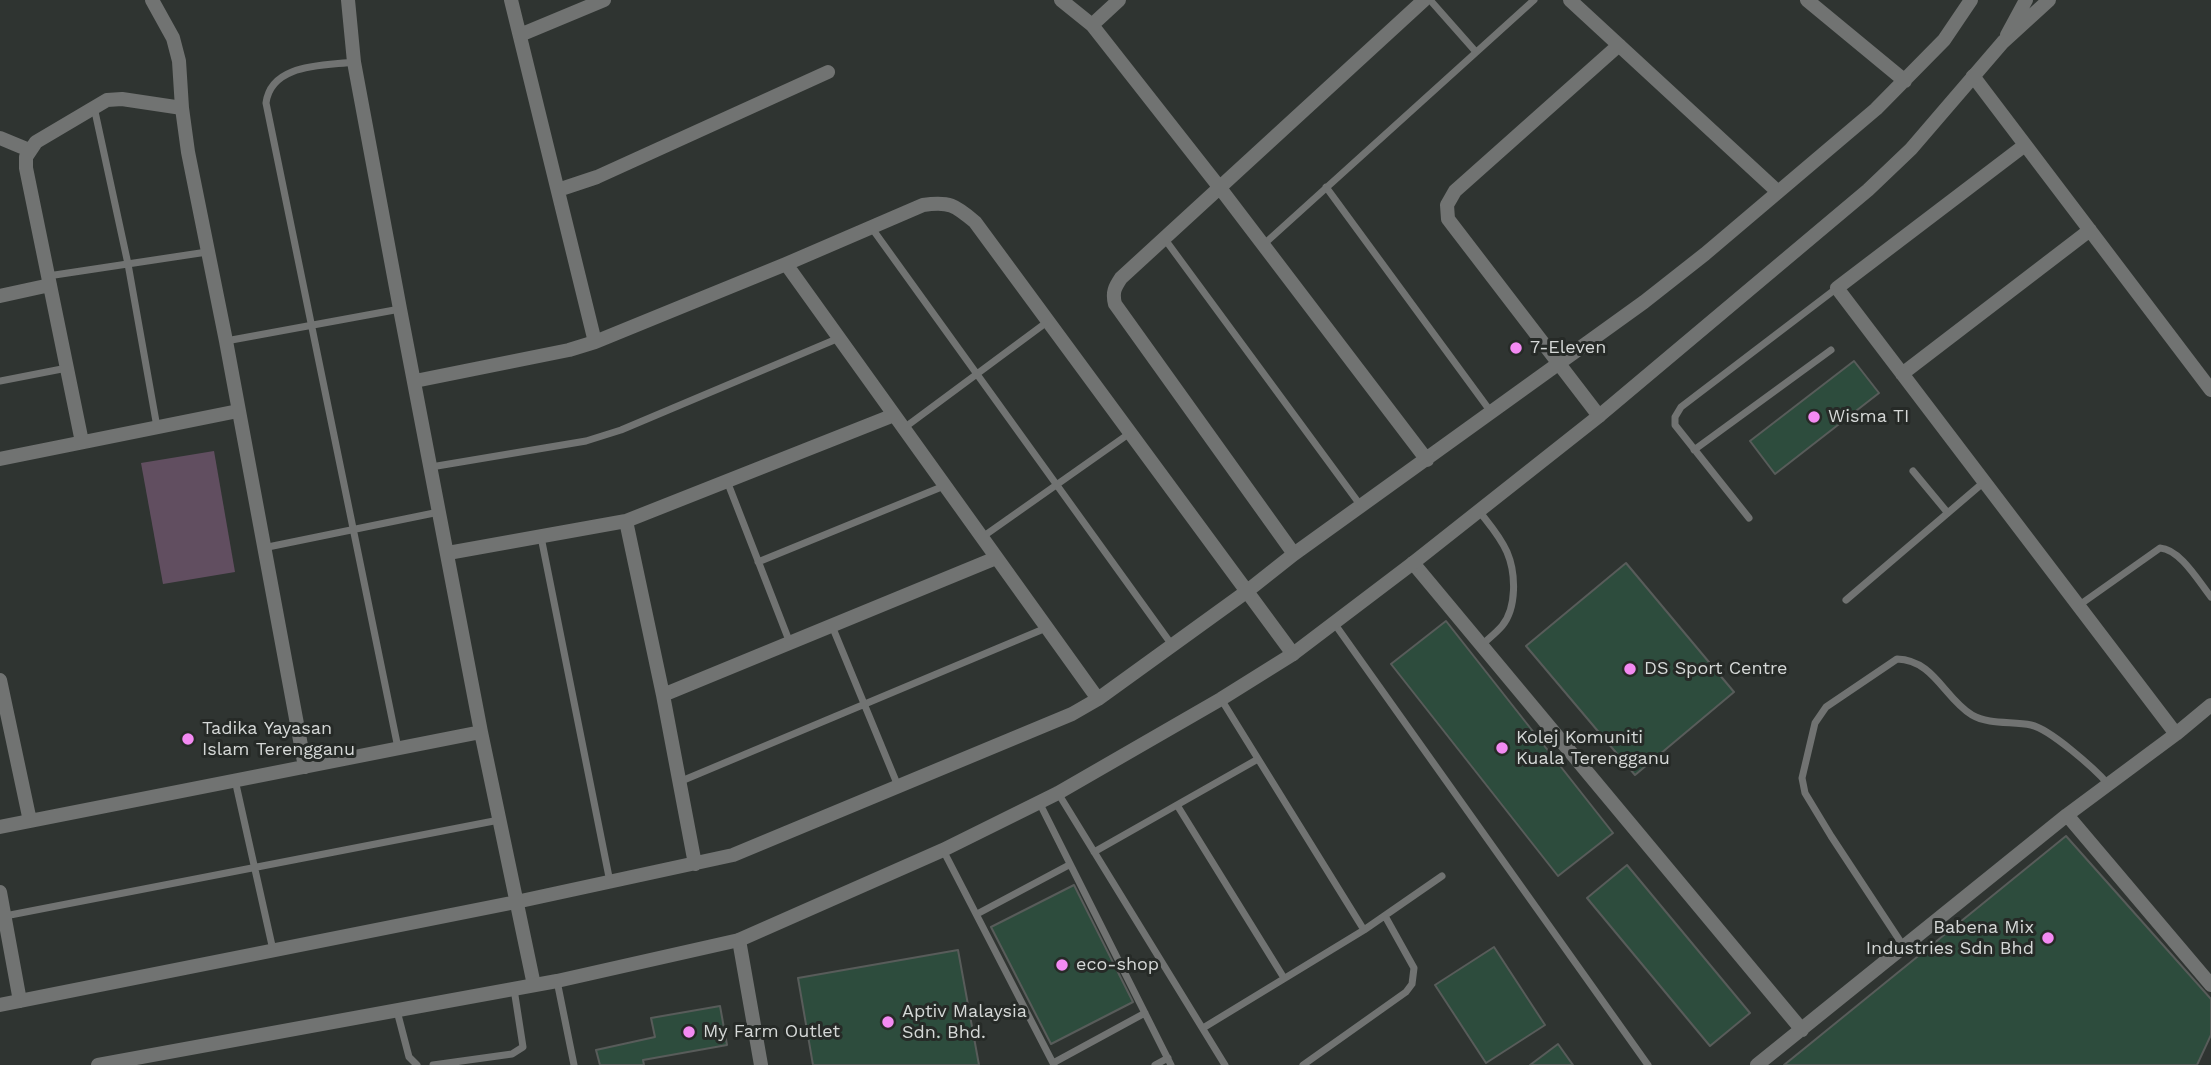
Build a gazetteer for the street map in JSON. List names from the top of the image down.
{
  "places": [
    "7-Eleven",
    "Wisma TI",
    "DS Sport Centre",
    "Tadika Yayasan Islam Terengganu",
    "Kolej Komuniti Kuala Terengganu",
    "Babena Mix Industries Sdn Bhd",
    "eco-shop",
    "Aptiv Malaysia Sdn. Bhd.",
    "My Farm Outlet"
  ]
}
